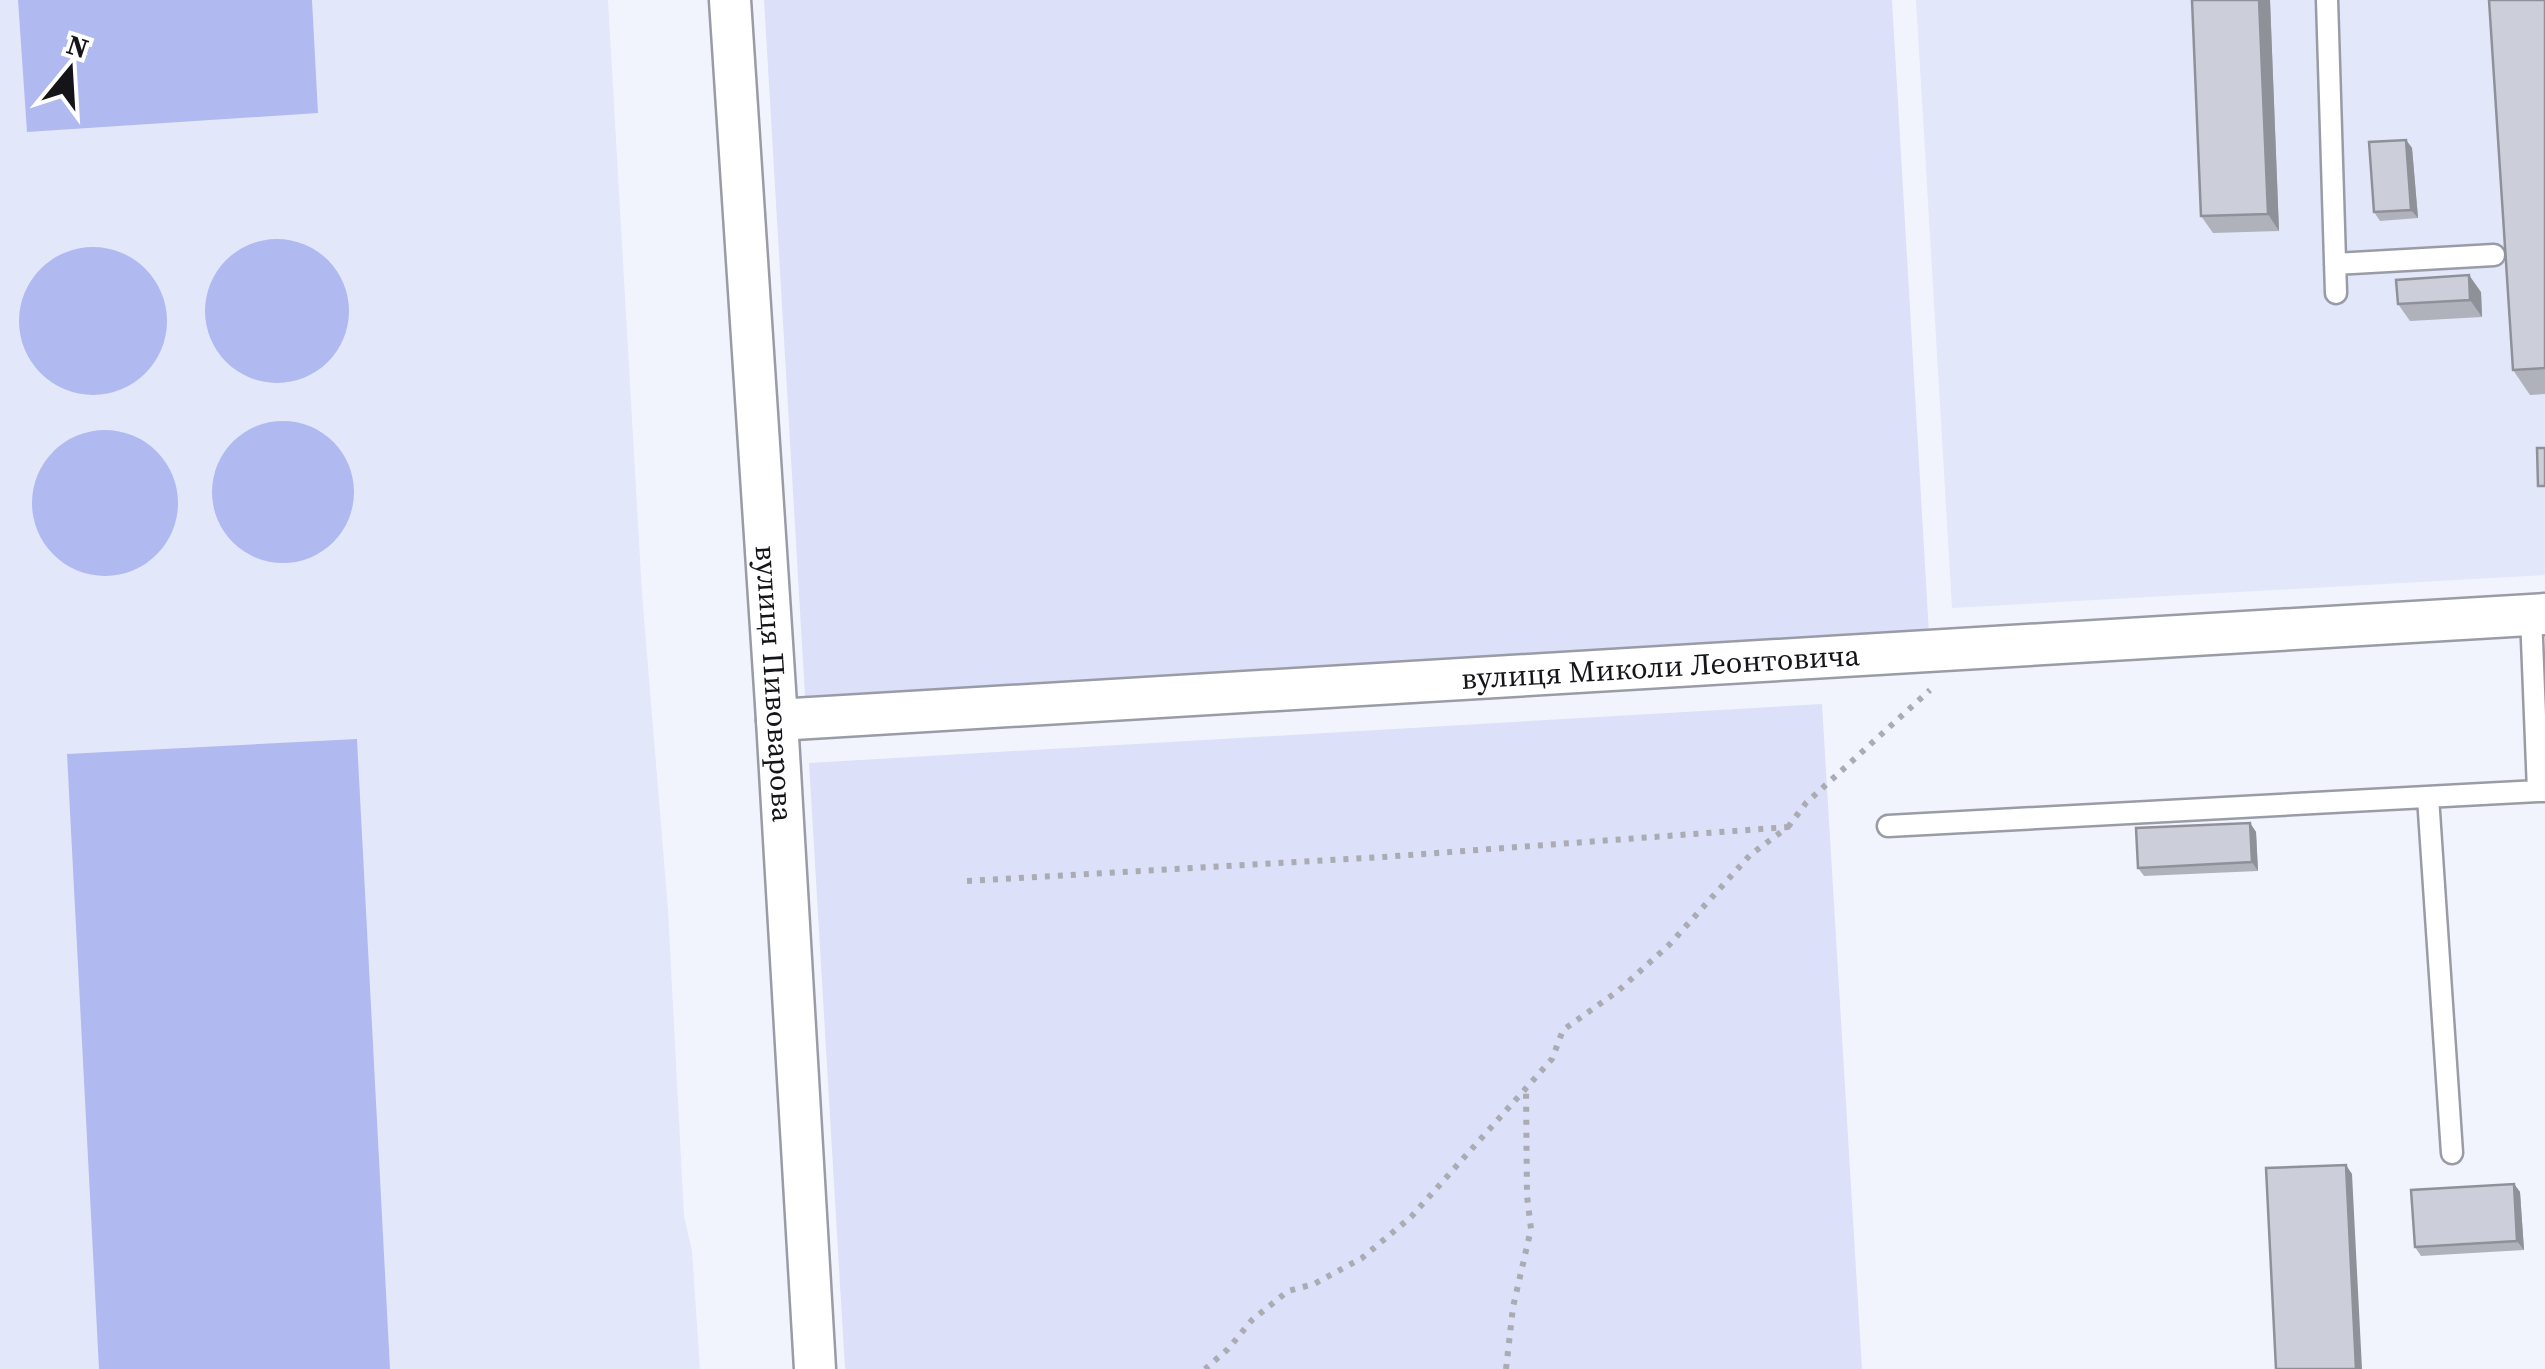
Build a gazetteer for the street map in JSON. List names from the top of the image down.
{
  "streets": {
    "street": ["вулиця Миколи Леонтовича", "вулиця Пивоварова"]
  },
  "crossings": [
    ["вулиця Миколи Леонтовича", "вулиця Пивоварова"]
  ],
  "north": "top"
}
